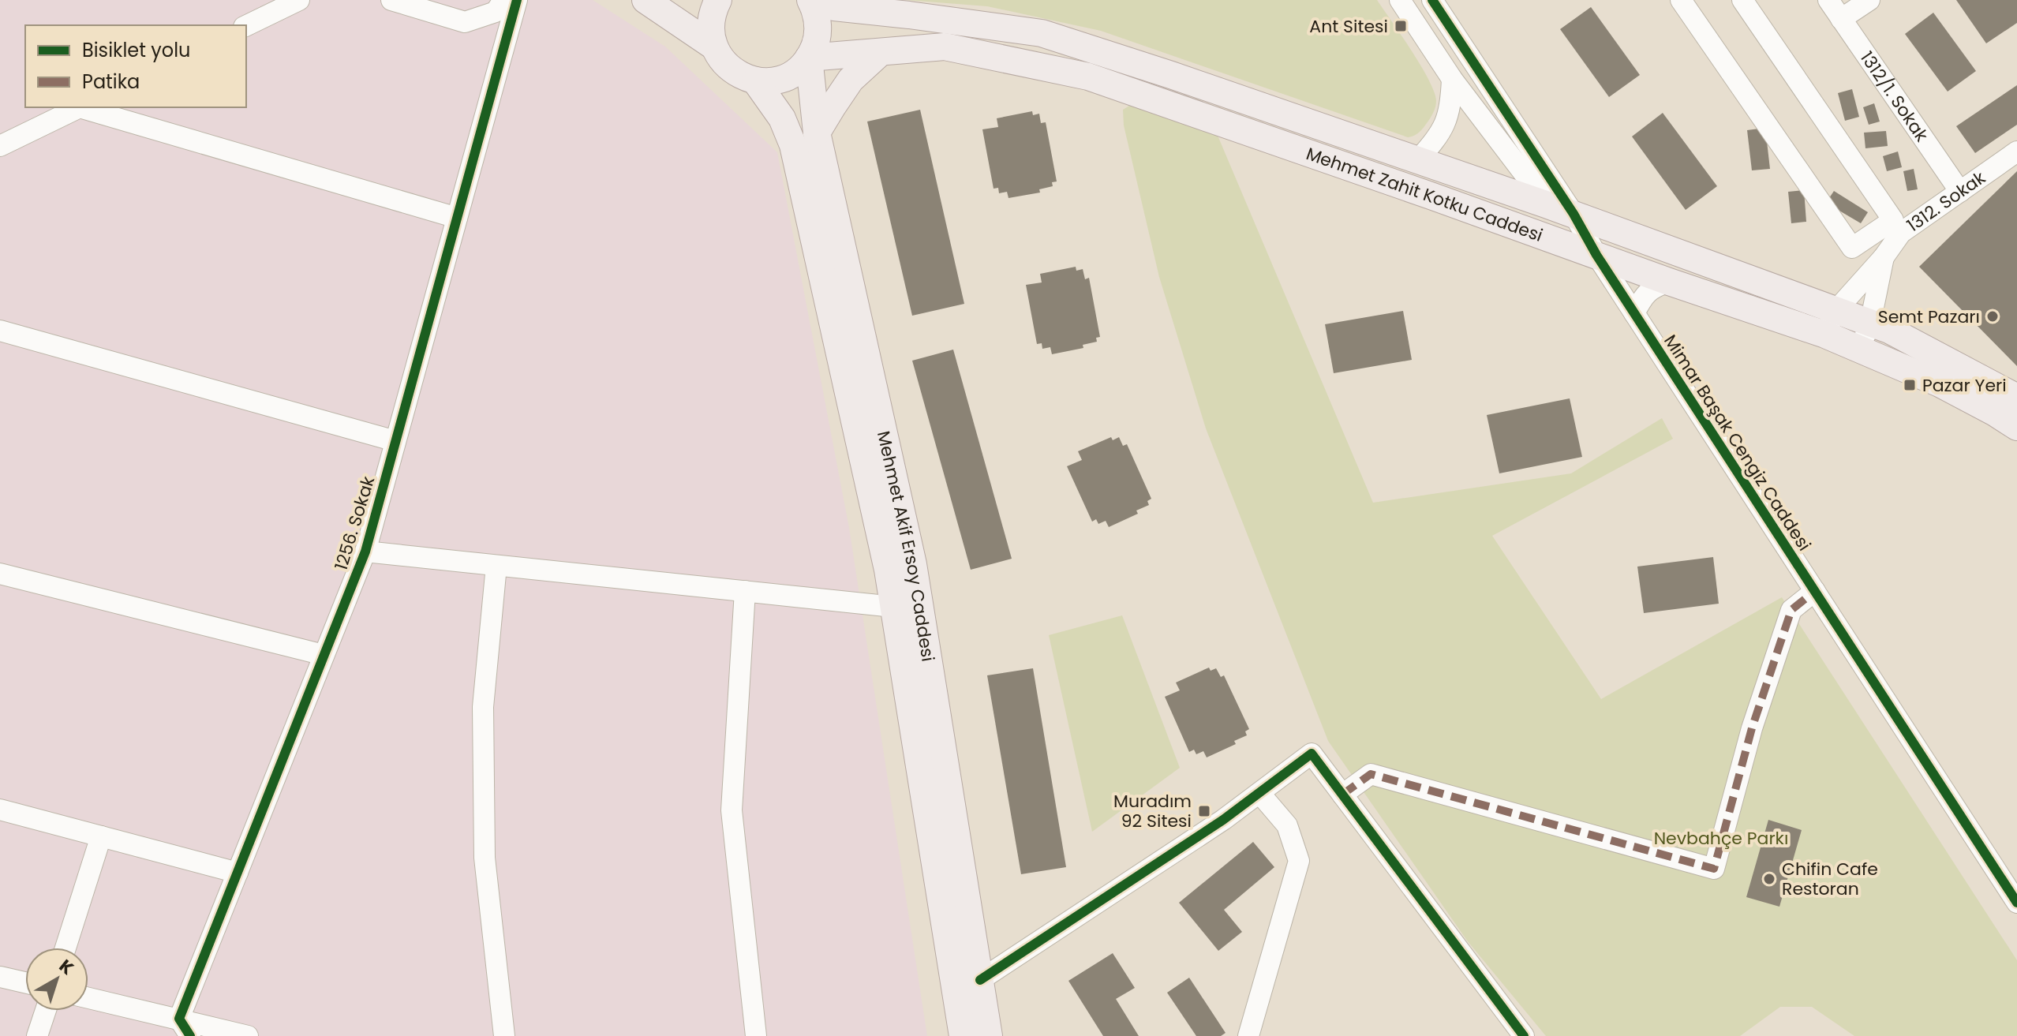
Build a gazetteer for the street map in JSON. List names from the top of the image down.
{
  "streets": {
    "main road": ["Mehmet Zahit Kotku Caddesi", "Mehmet Akif Ersoy Caddesi"],
    "street": [
      "1312/1. Sokak",
      "1312. Sokak",
      "Mimar Başak Cengiz Caddesi",
      "1256. Sokak"
    ]
  },
  "crossings": [
    ["1312/1. Sokak", "1312. Sokak"],
    ["Mehmet Zahit Kotku Caddesi", "1312. Sokak"],
    ["Mehmet Zahit Kotku Caddesi", "Mimar Başak Cengiz Caddesi"],
    ["Mehmet Zahit Kotku Caddesi", "Mehmet Akif Ersoy Caddesi"]
  ],
  "parks": ["Nevbahçe Parkı"],
  "places": {
    "transit": ["Ant Sitesi", "Pazar Yeri", "Muradım 92 Sitesi"],
    "other": ["Semt Pazarı", "Chifin Cafe Restoran"]
  },
  "legend": ["Bisiklet yolu", "Patika"],
  "north": "top right"
}
